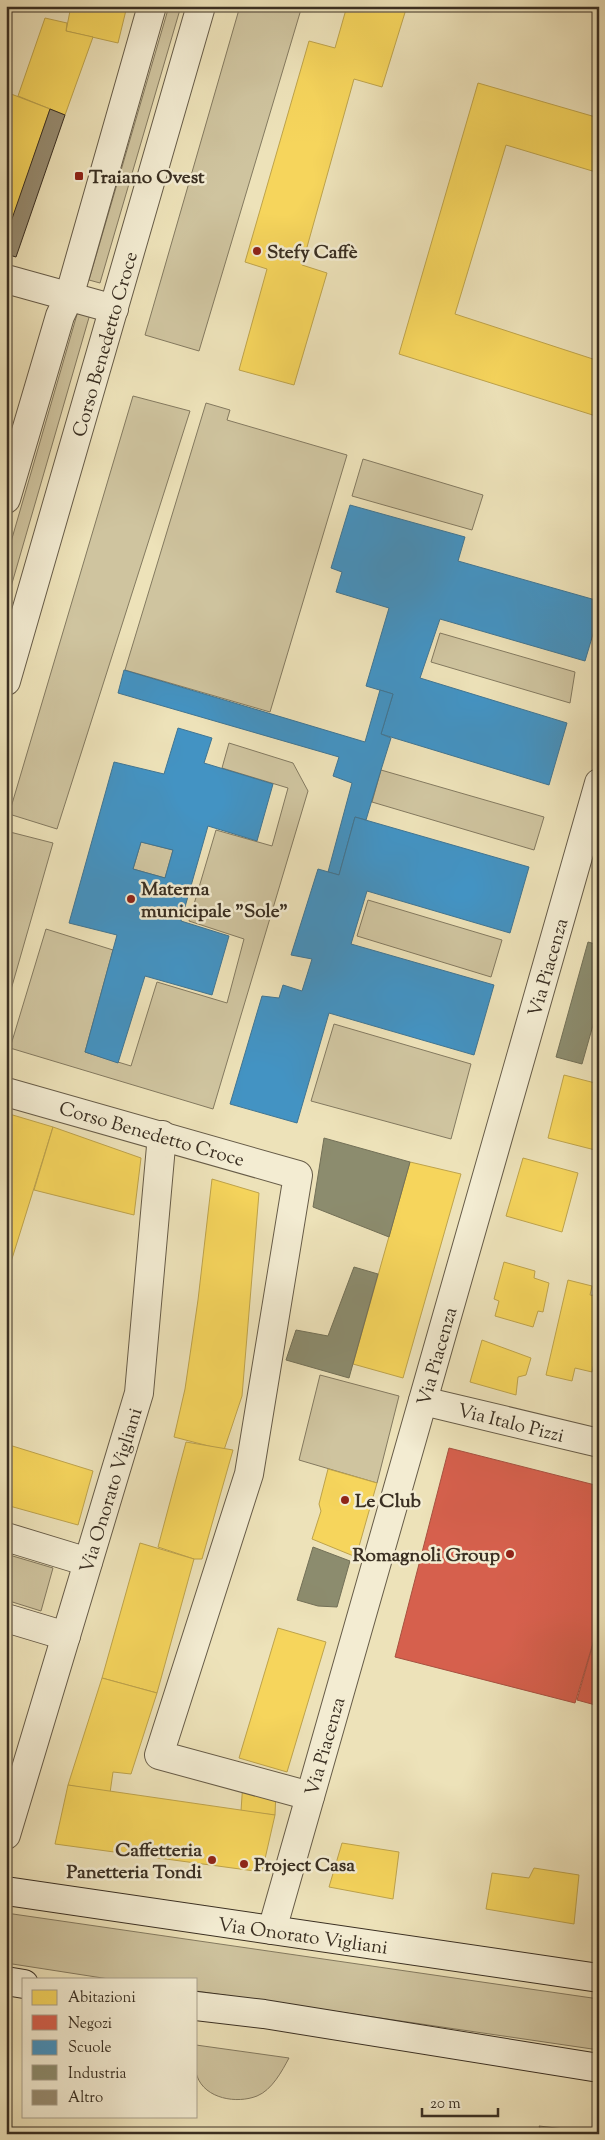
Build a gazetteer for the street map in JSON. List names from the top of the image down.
{
  "streets": {
    "street": [
      "Corso Benedetto Croce",
      "Via Piacenza",
      "Via Italo Pizzi",
      "Via Onorato Vigliani"
    ]
  },
  "crossings": [
    ["Corso Benedetto Croce", "Via Piacenza"],
    ["Corso Benedetto Croce", "Via Onorato Vigliani"],
    ["Via Piacenza", "Via Italo Pizzi"],
    ["Via Piacenza", "Via Onorato Vigliani"]
  ],
  "places": {
    "transit": ["Traiano Ovest"],
    "other": [
      "Stefy Caffè",
      "Materna municipale \"Sole\"",
      "Le Club",
      "Romagnoli Group",
      "Caffetteria Panetteria Tondi",
      "Project Casa"
    ]
  },
  "legend": [
    "Abitazioni",
    "Negozi",
    "Scuole",
    "Industria",
    "Altro"
  ],
  "scale_bar": "20 m"
}
